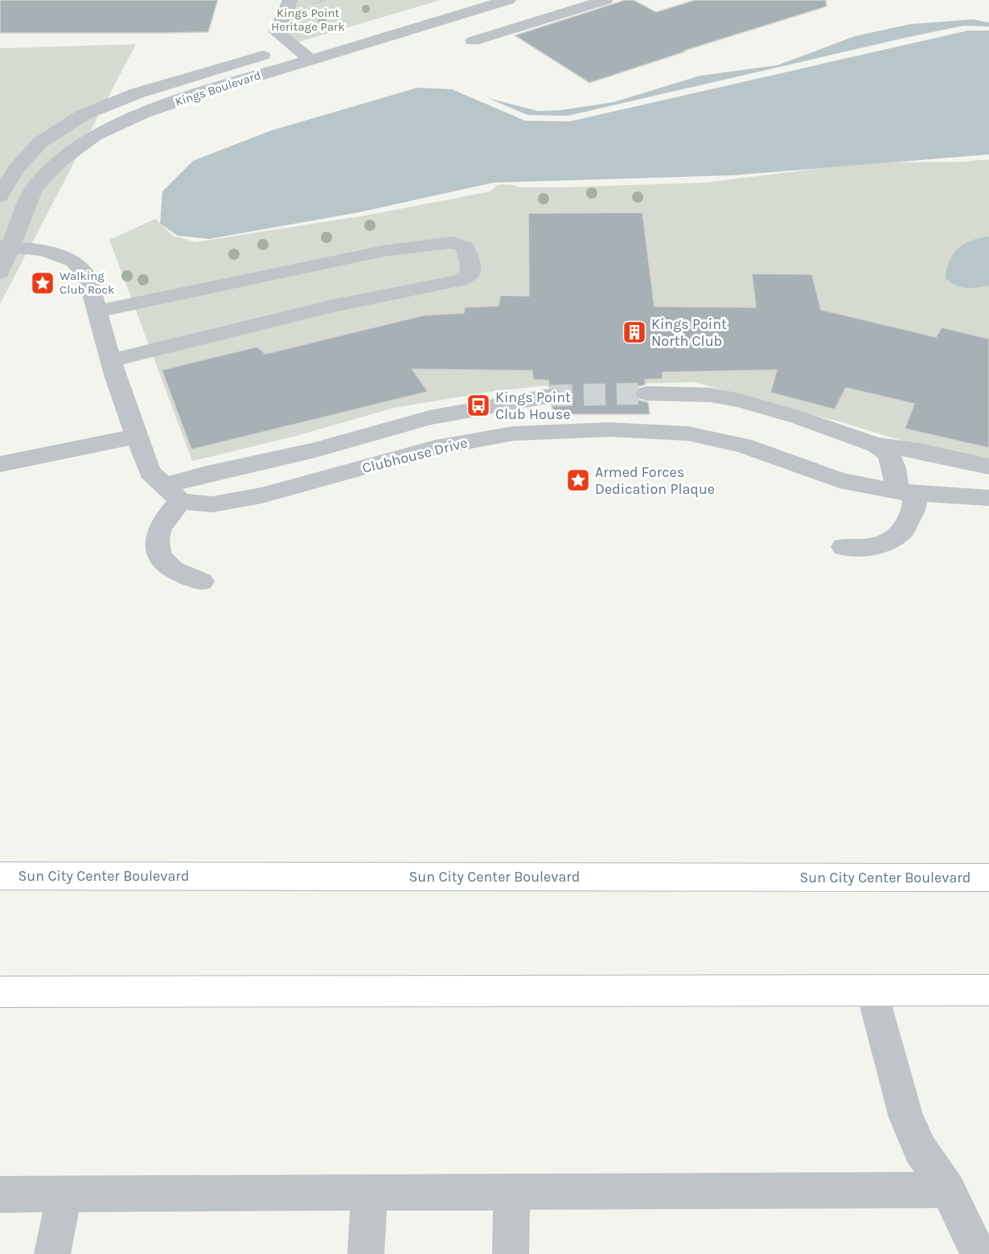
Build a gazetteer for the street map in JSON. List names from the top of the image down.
{
  "streets": {
    "main road": ["Sun City Center Boulevard"],
    "street": ["Kings Boulevard", "Clubhouse Drive"]
  },
  "parks": ["Kings Point Heritage Park"],
  "places": {
    "place": ["Walking Club Rock", "Armed Forces Dedication Plaque"],
    "building": ["Kings Point North Club"],
    "bus stop": ["Kings Point Club House"]
  }
}
